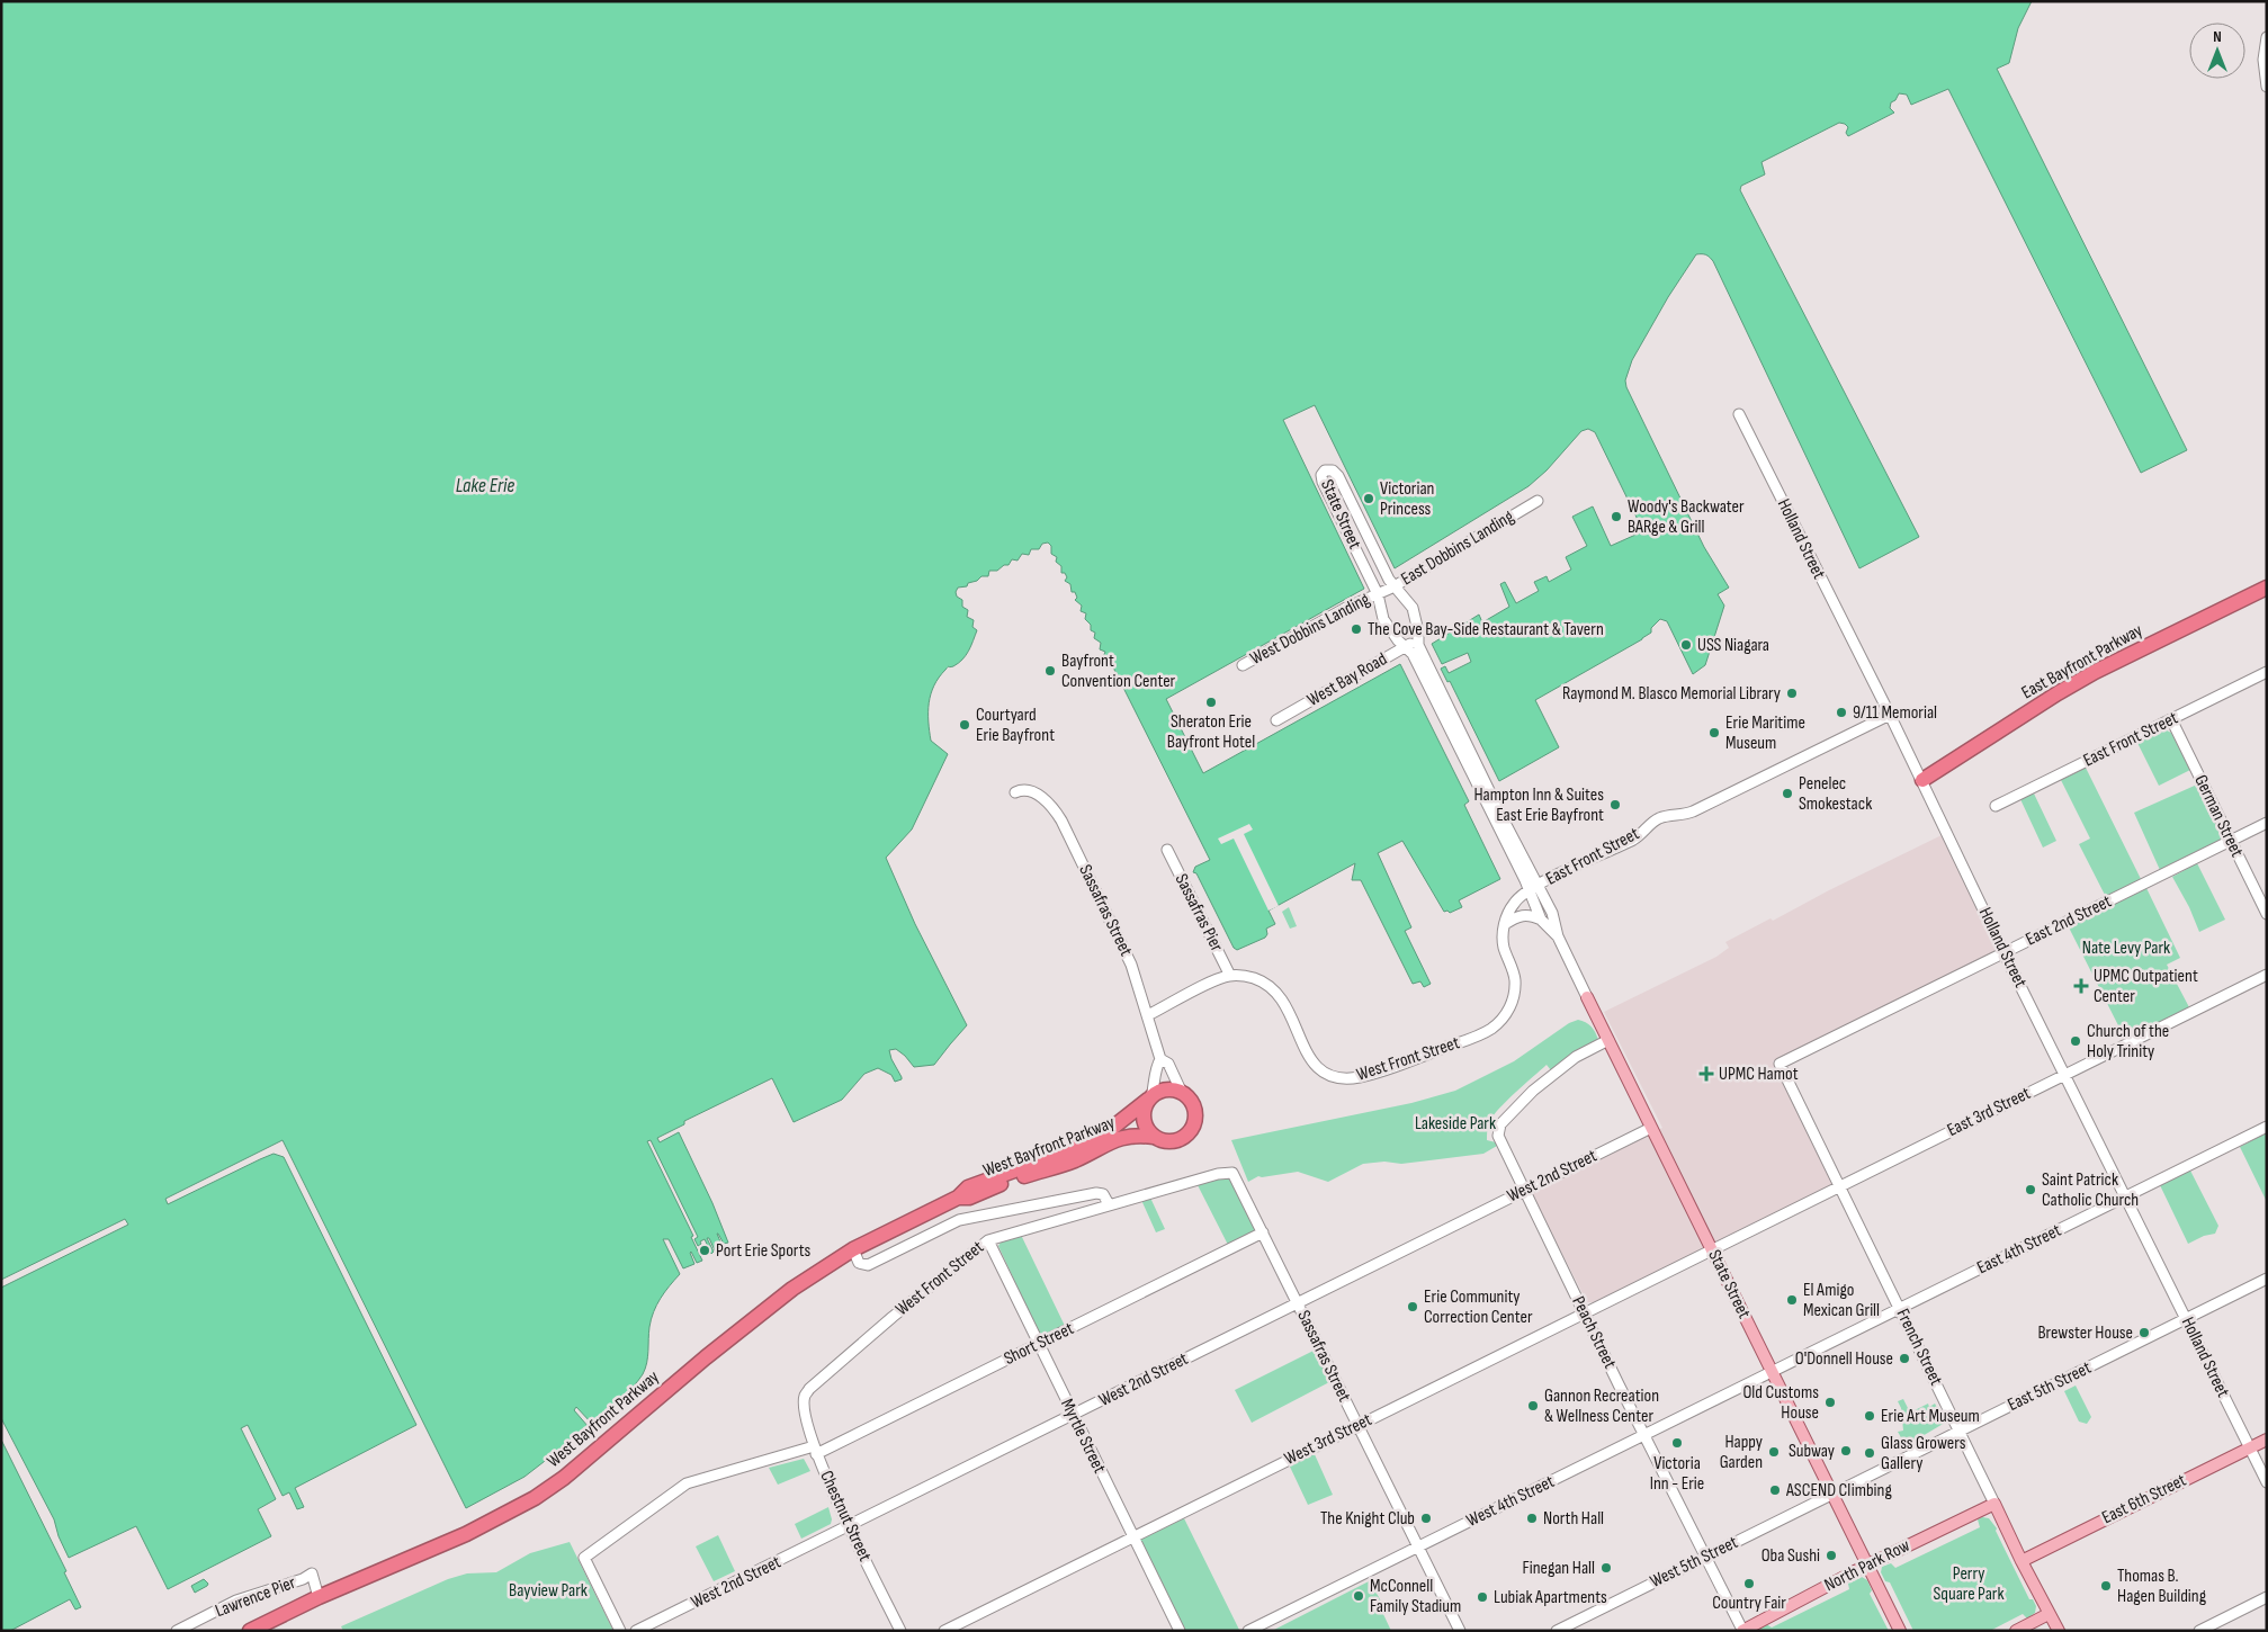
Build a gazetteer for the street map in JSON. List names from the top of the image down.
{
  "streets": {
    "highway": ["East Bayfront Parkway", "West Bayfront Parkway"],
    "main road": [
      "State Street",
      "French Street",
      "East 6th Street",
      "North Park Row"
    ],
    "street": [
      "Holland Street",
      "East Dobbins Landing",
      "West Dobbins Landing",
      "West Bay Road",
      "East Front Street",
      "German Street",
      "Sassafras Street",
      "Sassafras Pier",
      "East 2nd Street",
      "West Front Street",
      "East 3rd Street",
      "West 2nd Street",
      "East 4th Street",
      "Peach Street",
      "Short Street",
      "East 5th Street",
      "Myrtle Street",
      "West 3rd Street",
      "West 4th Street",
      "Chestnut Street",
      "West 5th Street",
      "Lawrence Pier"
    ]
  },
  "crossings": [
    ["State Street", "East Dobbins Landing"],
    ["State Street", "West Dobbins Landing"],
    ["State Street", "West Bay Road"],
    ["State Street", "East Front Street"],
    ["State Street", "West Front Street"],
    ["State Street", "East 3rd Street"],
    ["State Street", "West 2nd Street"],
    ["State Street", "East 4th Street"],
    ["State Street", "Peach Street"],
    ["State Street", "East 5th Street"],
    ["State Street", "West 3rd Street"],
    ["State Street", "West 4th Street"],
    ["State Street", "West 5th Street"],
    ["State Street", "North Park Row"],
    ["Holland Street", "East Bayfront Parkway"],
    ["Holland Street", "East Front Street"],
    ["Holland Street", "East 2nd Street"],
    ["Holland Street", "East 3rd Street"],
    ["Holland Street", "East 4th Street"],
    ["Holland Street", "East 5th Street"],
    ["Holland Street", "East 6th Street"],
    ["East Dobbins Landing", "West Dobbins Landing"],
    ["East Front Street", "German Street"],
    ["East Front Street", "West Front Street"],
    ["German Street", "East 2nd Street"],
    ["Sassafras Street", "West Front Street"],
    ["Sassafras Street", "West Bayfront Parkway"],
    ["Sassafras Street", "West 2nd Street"],
    ["Sassafras Street", "Short Street"],
    ["Sassafras Street", "West 3rd Street"],
    ["Sassafras Street", "West 4th Street"],
    ["Sassafras Pier", "West Front Street"],
    ["East 2nd Street", "French Street"],
    ["West Front Street", "Myrtle Street"],
    ["West Front Street", "Chestnut Street"],
    ["East 3rd Street", "French Street"],
    ["East 3rd Street", "West 3rd Street"],
    ["West Bayfront Parkway", "Lawrence Pier"],
    ["West 2nd Street", "Peach Street"],
    ["West 2nd Street", "Myrtle Street"],
    ["West 2nd Street", "Chestnut Street"],
    ["East 4th Street", "French Street"],
    ["East 4th Street", "West 4th Street"],
    ["Peach Street", "West 3rd Street"],
    ["Peach Street", "West 4th Street"],
    ["Peach Street", "West 5th Street"],
    ["Peach Street", "North Park Row"],
    ["Short Street", "Myrtle Street"],
    ["Short Street", "Chestnut Street"],
    ["French Street", "East 5th Street"],
    ["French Street", "East 6th Street"],
    ["French Street", "North Park Row"],
    ["East 5th Street", "West 5th Street"],
    ["Myrtle Street", "West 3rd Street"]
  ],
  "water": ["Lake Erie"],
  "parks": [
    "Nate Levy Park",
    "Lakeside Park",
    "Perry Square Park",
    "Bayview Park"
  ],
  "places": {
    "other": [
      "Victorian Princess",
      "Woody's Backwater BARge & Grill",
      "The Cove Bay-Side Restaurant & Tavern",
      "USS Niagara",
      "Bayfront Convention Center",
      "Raymond M. Blasco Memorial Library",
      "Sheraton Erie Bayfront Hotel",
      "9/11 Memorial",
      "Courtyard Erie Bayfront",
      "Erie Maritime Museum",
      "Penelec Smokestack",
      "Hampton Inn & Suites East Erie Bayfront",
      "Church of the Holy Trinity",
      "Saint Patrick Catholic Church",
      "Port Erie Sports",
      "El Amigo Mexican Grill",
      "Erie Community Correction Center",
      "Brewster House",
      "O'Donnell House",
      "Old Customs House",
      "Gannon Recreation & Wellness Center",
      "Erie Art Museum",
      "Victoria Inn - Erie",
      "Subway",
      "Happy Garden",
      "Glass Growers Gallery",
      "ASCEND Climbing",
      "The Knight Club",
      "North Hall",
      "Oba Sushi",
      "Finegan Hall",
      "Country Fair",
      "Thomas B. Hagen Building",
      "McConnell Family Stadium",
      "Lubiak Apartments"
    ],
    "health": ["UPMC Outpatient Center", "UPMC Hamot"]
  },
  "north": "top"
}
